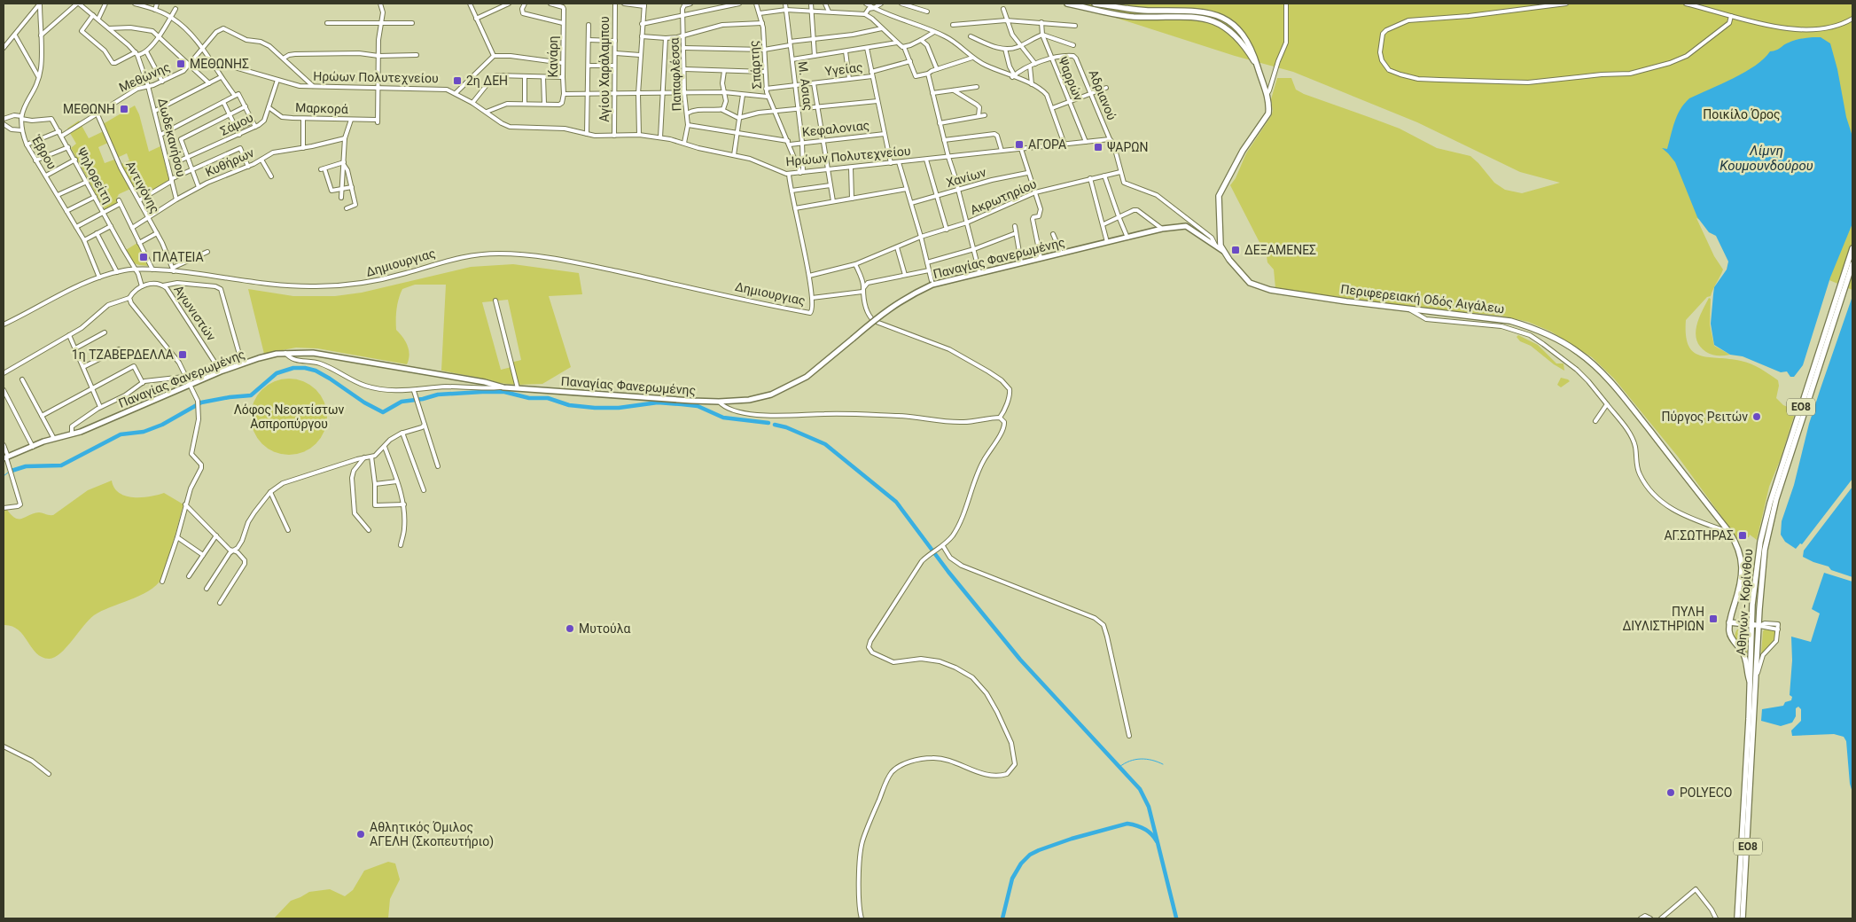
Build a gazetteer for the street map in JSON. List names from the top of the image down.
{
  "streets": {
    "highway": ["Περιφερειακή Οδός Αιγάλεω", "ΕΟ8", "Αθηνών - Κορίνθου"],
    "main road": ["Παναγίας Φανερωμένης"],
    "street": [
      "Κανάρη",
      "Σπάρτης",
      "Αγίου Χαράλαμπου",
      "Υγείας",
      "Παπαφλέσσα",
      "Μεθώνης",
      "Ηρώων Πολυτεχνείου",
      "Ψαρρών",
      "Μ. Ασιας",
      "Αδριανού",
      "Μαρκορά",
      "Σάμου",
      "Κεφαλονιας",
      "Δωδεκανήσου",
      "Έβρου",
      "Κυθήρων",
      "Ψηλορείτη",
      "Χανίων",
      "Αντιγόνης",
      "Ακρωτηρίου",
      "Δημιουργιας",
      "Αγωνιστών"
    ]
  },
  "crossings": [
    ["Σπάρτης", "Υγείας"],
    ["Σπάρτης", "Ηρώων Πολυτεχνείου"],
    ["Σπάρτης", "Μ. Ασιας"],
    ["Σπάρτης", "Κεφαλονιας"],
    ["Αγίου Χαράλαμπου", "Ηρώων Πολυτεχνείου"],
    ["Υγείας", "Μ. Ασιας"],
    ["Παπαφλέσσα", "Ηρώων Πολυτεχνείου"],
    ["Μεθώνης", "Ηρώων Πολυτεχνείου"],
    ["Μεθώνης", "Δωδεκανήσου"],
    ["Μεθώνης", "Ψηλορείτη"],
    ["Μεθώνης", "Αντιγόνης"],
    ["Ηρώων Πολυτεχνείου", "Ψαρρών"],
    ["Ηρώων Πολυτεχνείου", "Μ. Ασιας"],
    ["Ηρώων Πολυτεχνείου", "Αδριανού"],
    ["Ηρώων Πολυτεχνείου", "Μαρκορά"],
    ["Ηρώων Πολυτεχνείου", "Σάμου"],
    ["Ψαρρών", "Αδριανού"],
    ["Μ. Ασιας", "Κεφαλονιας"],
    ["Μαρκορά", "Σάμου"],
    ["Δωδεκανήσου", "Κυθήρων"],
    ["Έβρου", "Ψηλορείτη"],
    ["Έβρου", "Δημιουργιας"],
    ["Κυθήρων", "Αντιγόνης"],
    ["Ψηλορείτη", "Δημιουργιας"],
    ["Ψηλορείτη", "Αγωνιστών"],
    ["Αντιγόνης", "Δημιουργιας"],
    ["Παναγίας Φανερωμένης", "Περιφερειακή Οδός Αιγάλεω"],
    ["Παναγίας Φανερωμένης", "Αγωνιστών"]
  ],
  "water": ["Λίμνη Κουμουνδούρου"],
  "parks": ["Ποικίλο Όρος", "Λόφος Νεοκτίστων Ασπροπύργου"],
  "places": {
    "transit": [
      "ΜΕΘΩΝΗΣ",
      "2η ΔΕΗ",
      "ΜΕΘΩΝΗ",
      "ΑΓΟΡΑ",
      "ΨΑΡΩΝ",
      "ΔΕΞΑΜΕΝΕΣ",
      "ΠΛΑΤΕΙΑ",
      "1η ΤΖΑΒΕΡΔΕΛΛΑ",
      "ΑΓ.ΣΩΤΗΡΑΣ",
      "ΠΥΛΗ ΔΙΥΛΙΣΤΗΡΙΩΝ"
    ],
    "other": [
      "Πύργος Ρειτών",
      "Μυτούλα",
      "POLYECO",
      "Αθλητικός Όμιλος ΑΓΕΛΗ (Σκοπευτήριο)"
    ]
  }
}
